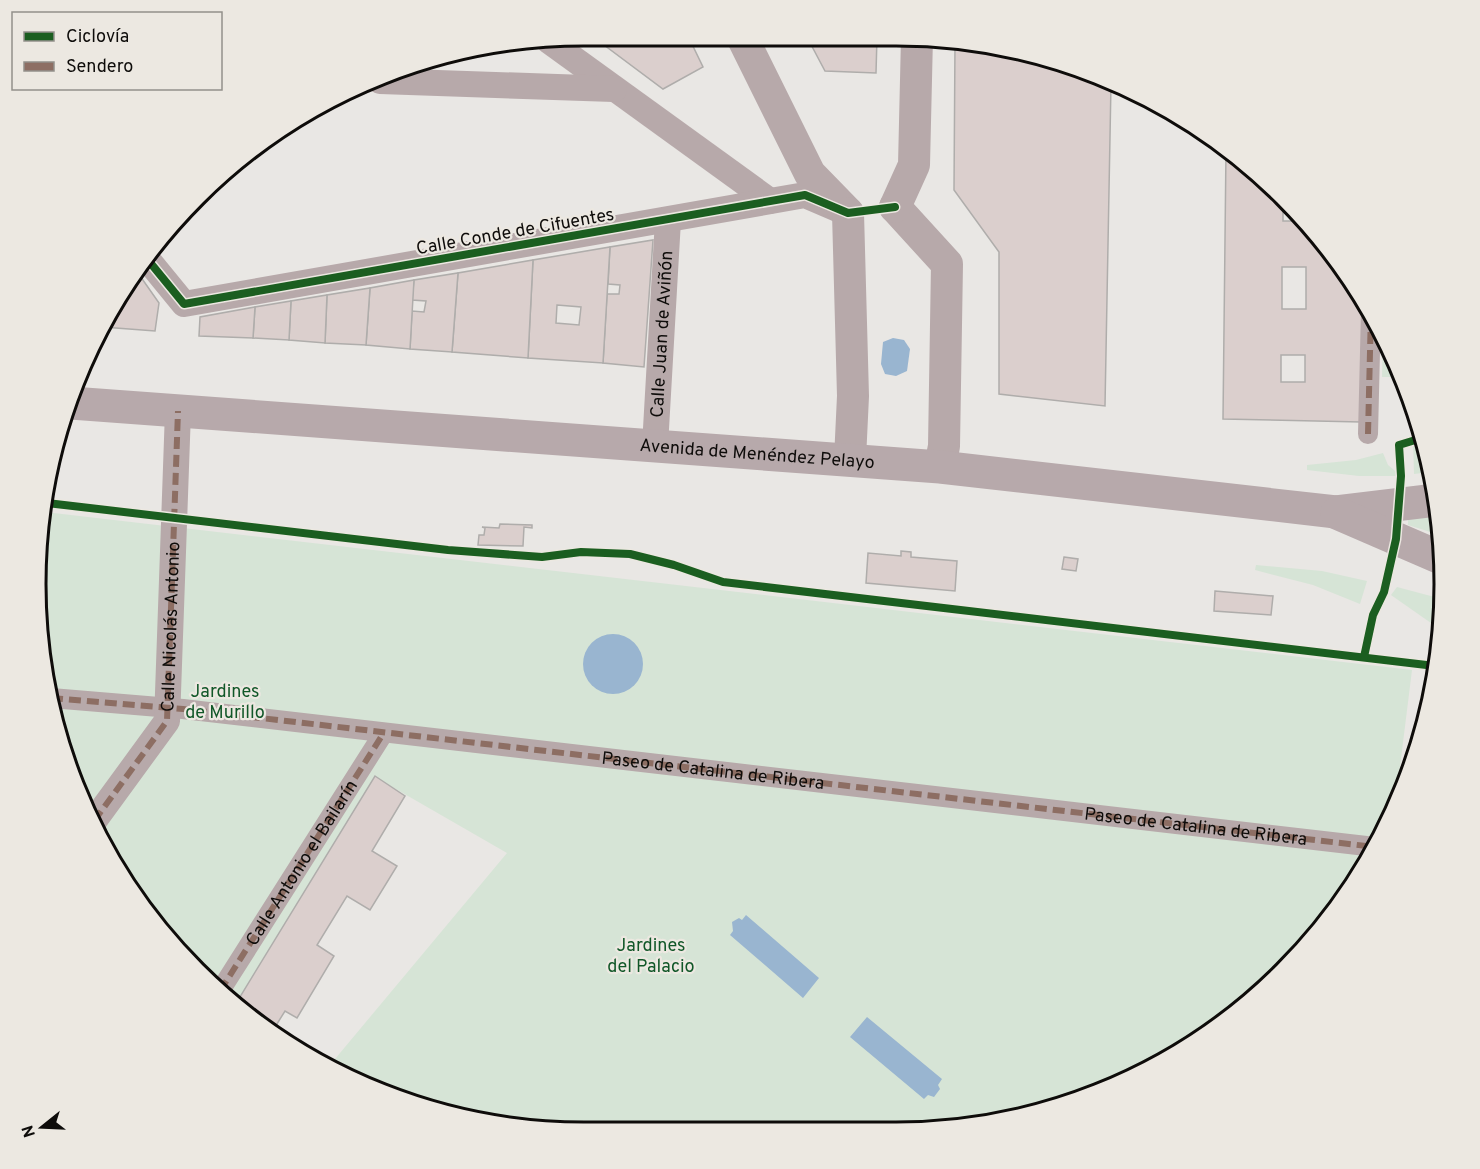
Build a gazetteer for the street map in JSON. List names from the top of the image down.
{
  "streets": {
    "main road": ["Avenida de Menéndez Pelayo"],
    "street": [
      "Calle Conde de Cifuentes",
      "Calle Juan de Aviñón",
      "Calle Nicolás Antonio",
      "Paseo de Catalina de Ribera",
      "Calle Antonio el Bailarín"
    ]
  },
  "crossings": [
    ["Calle Conde de Cifuentes", "Calle Juan de Aviñón"],
    ["Calle Juan de Aviñón", "Avenida de Menéndez Pelayo"],
    ["Avenida de Menéndez Pelayo", "Calle Nicolás Antonio"],
    ["Calle Nicolás Antonio", "Paseo de Catalina de Ribera"],
    ["Paseo de Catalina de Ribera", "Calle Antonio el Bailarín"]
  ],
  "parks": ["Jardines de Murillo", "Jardines del Palacio"],
  "legend": ["Ciclovía", "Sendero"],
  "north": "left"
}
